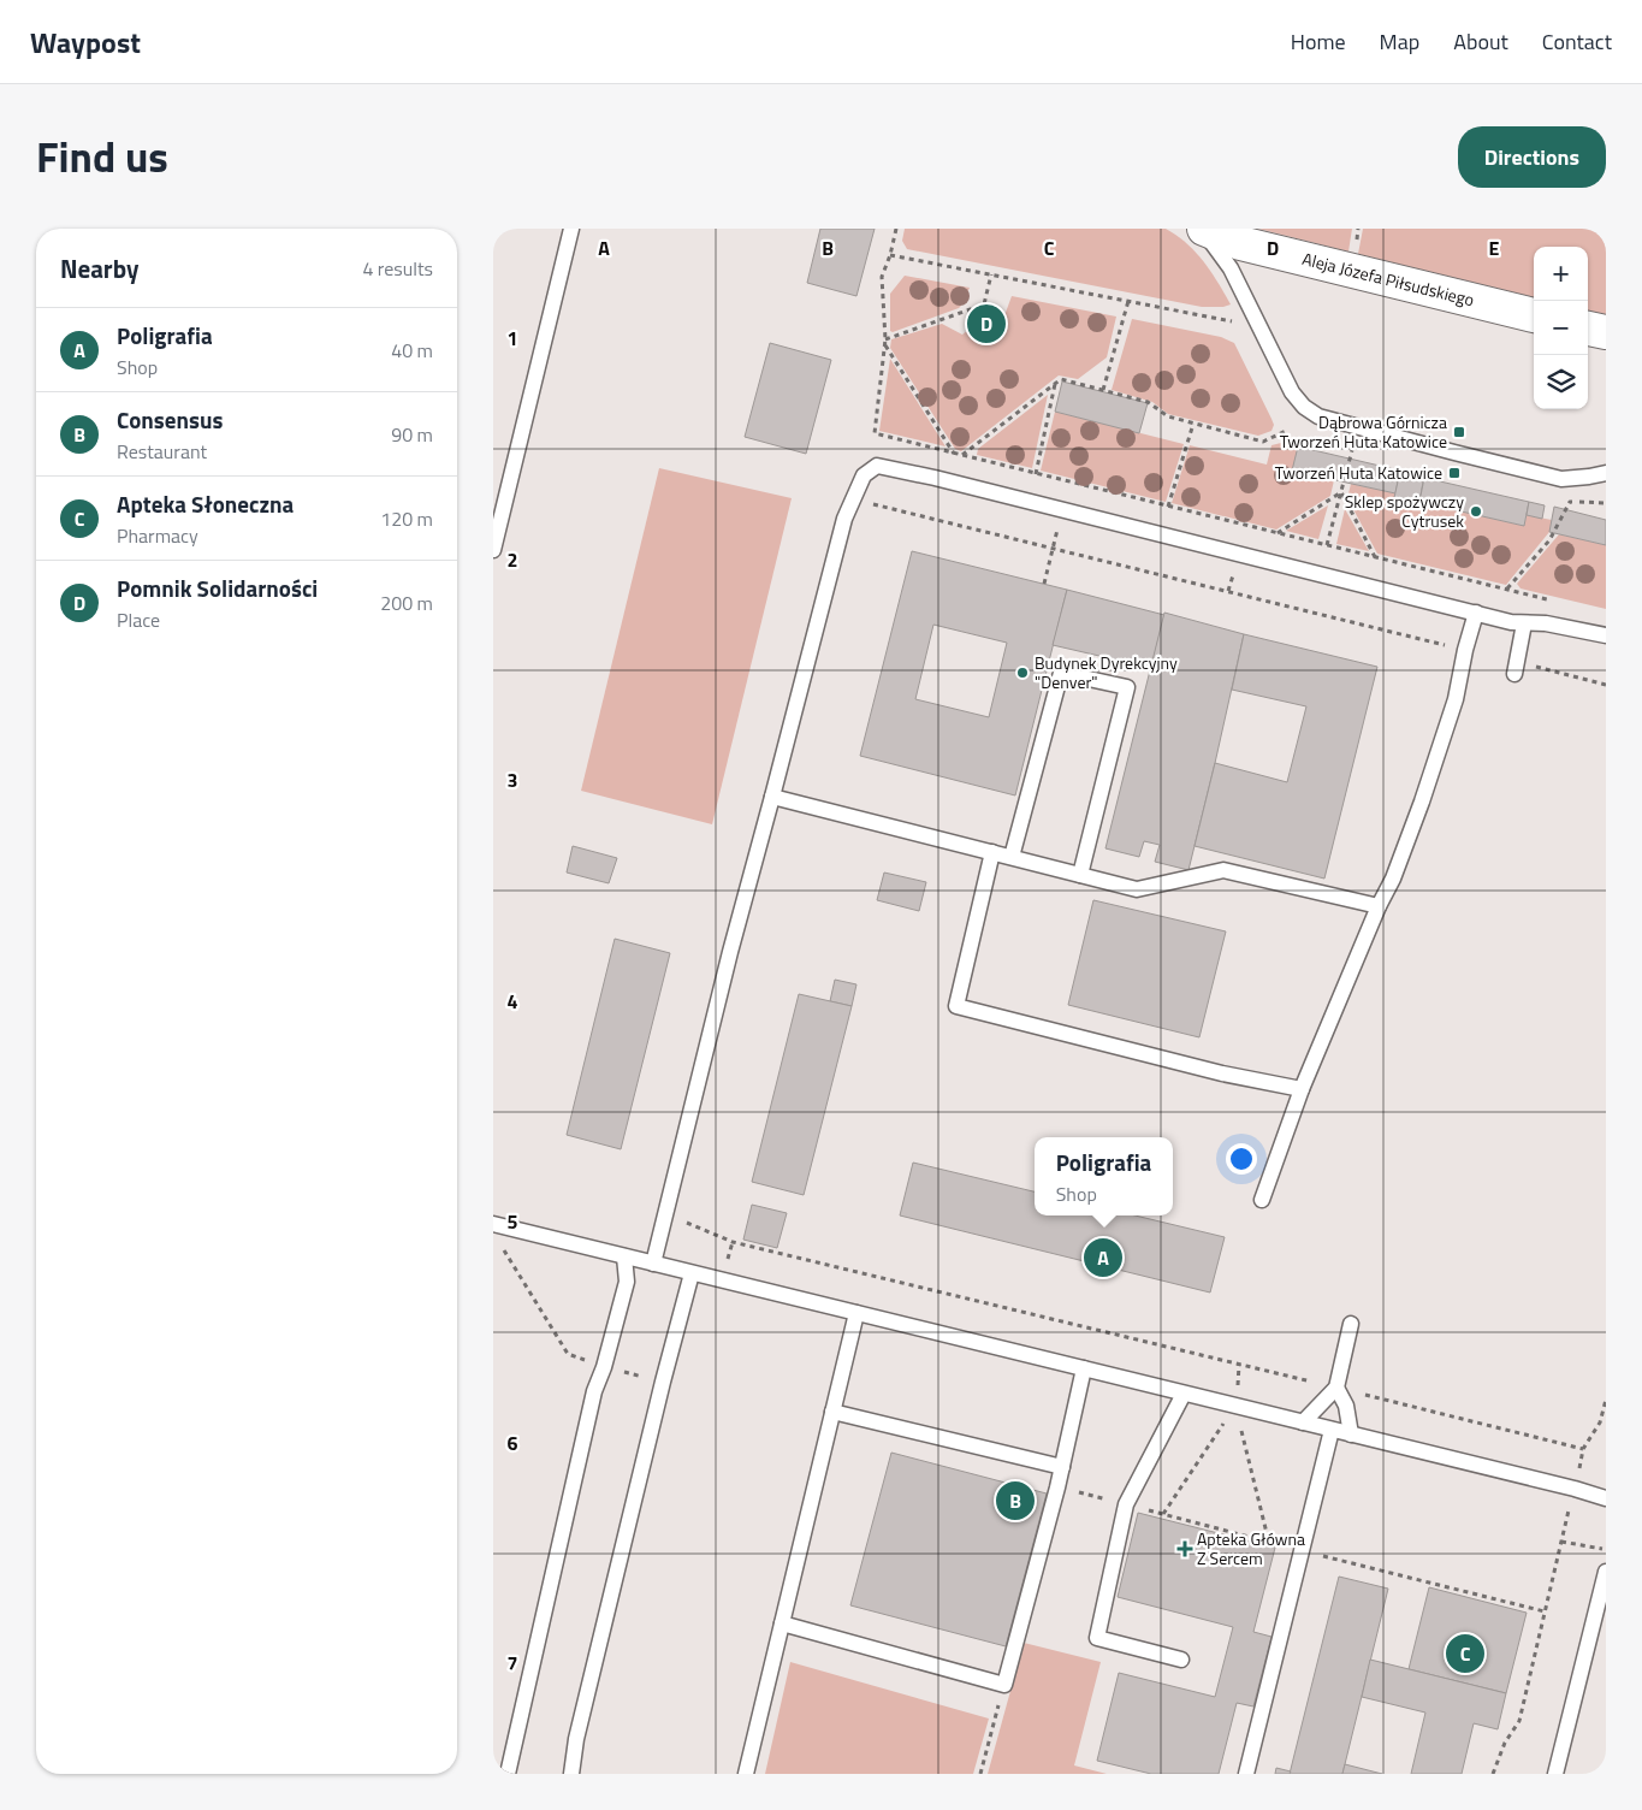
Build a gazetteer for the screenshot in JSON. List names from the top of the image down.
{
  "streets": {
    "street": ["Aleja Józefa Piłsudskiego"]
  },
  "places": {
    "transit": ["Dąbrowa Górnicza Tworzeń Huta Katowice", "Tworzeń Huta Katowice"],
    "other": ["Sklep spożywczy Cytrusek", "Budynek Dyrekcyjny \"Denver\""],
    "health": ["Apteka Główna Z Sercem"]
  },
  "page": {
    "header": "Waypost",
    "nav": [
      "Home",
      "Map",
      "About",
      "Contact"
    ],
    "title": "Find us",
    "buttons": "Directions",
    "heading": ["Nearby", "4 results"],
    "map_buttons": ["+", "−"],
    "pins": [
      "D",
      "A",
      "B",
      "C"
    ],
    "list": [
      {
        "mark": "A",
        "name": "Poligrafia",
        "note": "Shop",
        "value": "40 m"
      },
      {
        "mark": "B",
        "name": "Consensus",
        "note": "Restaurant",
        "value": "90 m"
      },
      {
        "mark": "C",
        "name": "Apteka Słoneczna",
        "note": "Pharmacy",
        "value": "120 m"
      },
      {
        "mark": "D",
        "name": "Pomnik Solidarności",
        "note": "Place",
        "value": "200 m"
      }
    ],
    "popup": ["Poligrafia", "Shop"]
  },
  "grid": {
    "columns": [
      "A",
      "B",
      "C",
      "D",
      "E"
    ],
    "rows": [
      "1",
      "2",
      "3",
      "4",
      "5",
      "6",
      "7"
    ]
  }
}
